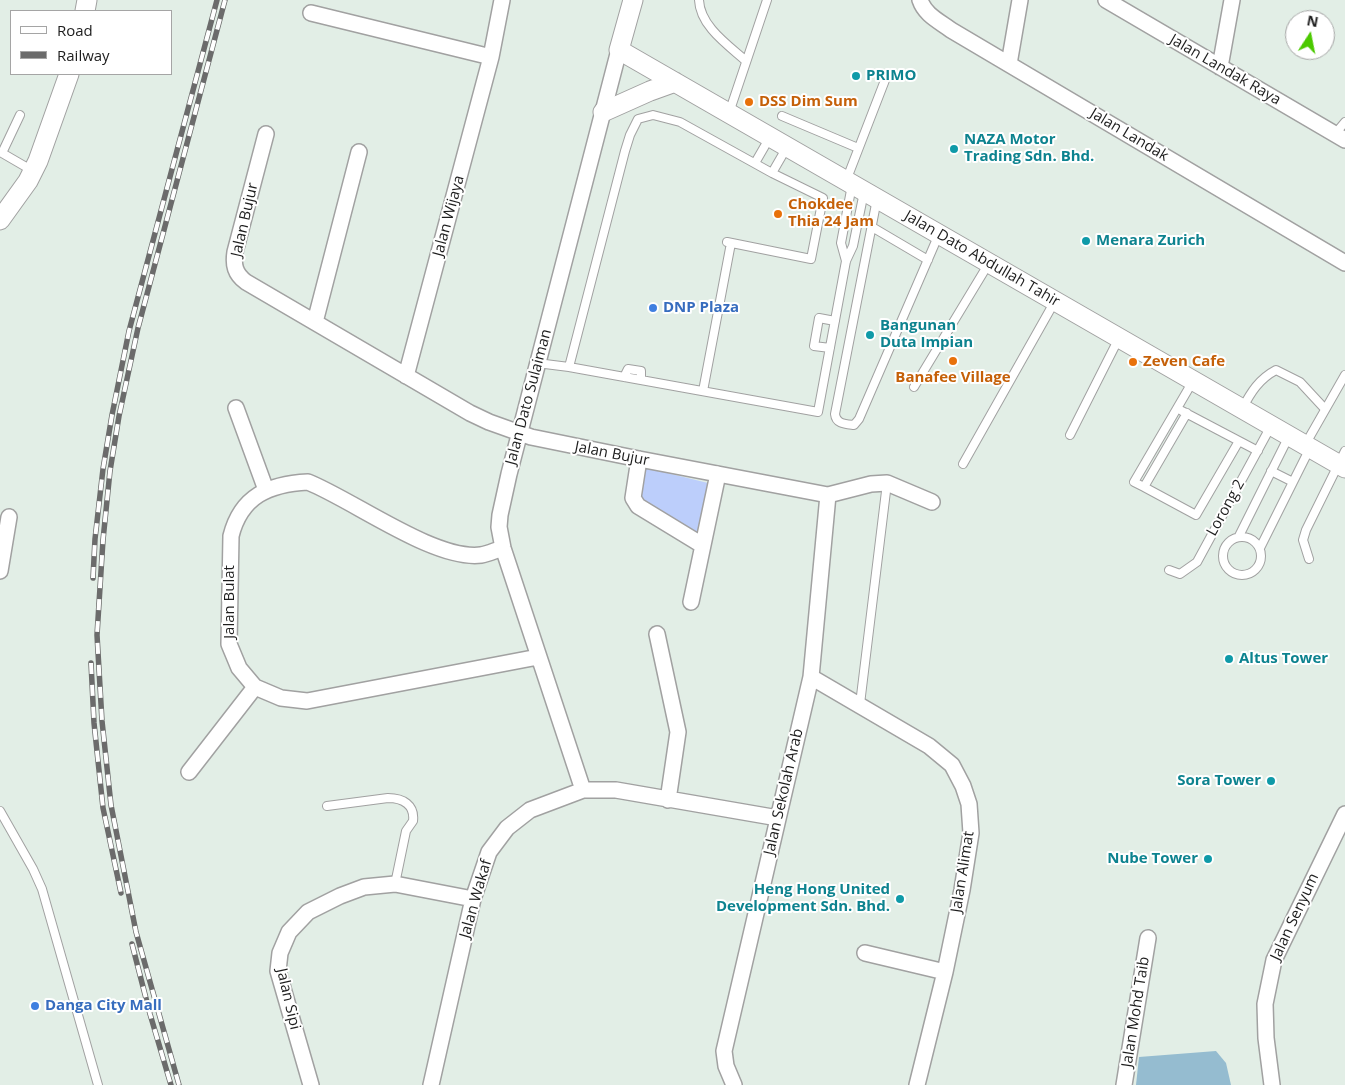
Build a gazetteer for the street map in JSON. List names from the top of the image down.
{
  "streets": {
    "street": [
      "Jalan Landak Raya",
      "Jalan Landak",
      "Jalan Wijaya",
      "Jalan Bujur",
      "Jalan Dato Abdullah Tahir",
      "Jalan Dato Sulaiman",
      "Jalan Bulat",
      "Jalan Sekolah Arab",
      "Jalan Alimat",
      "Jalan Wakaf",
      "Jalan Senyum",
      "Jalan Sipi",
      "Jalan Mohd Taib"
    ],
    "lane": ["Lorong 2"]
  },
  "crossings": [
    ["Jalan Wijaya", "Jalan Bujur"],
    ["Jalan Bujur", "Jalan Dato Sulaiman"],
    ["Jalan Bujur", "Jalan Sekolah Arab"],
    ["Jalan Dato Abdullah Tahir", "Jalan Dato Sulaiman"],
    ["Jalan Dato Abdullah Tahir", "Lorong 2"],
    ["Jalan Dato Sulaiman", "Jalan Bulat"],
    ["Jalan Dato Sulaiman", "Jalan Wakaf"],
    ["Jalan Sekolah Arab", "Jalan Alimat"],
    ["Jalan Sekolah Arab", "Jalan Wakaf"],
    ["Jalan Wakaf", "Jalan Sipi"]
  ],
  "places": [
    "PRIMO",
    "DSS Dim Sum",
    "NAZA Motor Trading Sdn. Bhd.",
    "Chokdee Thia 24 Jam",
    "Menara Zurich",
    "DNP Plaza",
    "Bangunan Duta Impian",
    "Banafee Village",
    "Zeven Cafe",
    "Altus Tower",
    "Sora Tower",
    "Nube Tower",
    "Heng Hong United Development Sdn. Bhd.",
    "Danga City Mall"
  ],
  "legend": ["Road", "Railway"],
  "north": "top"
}
